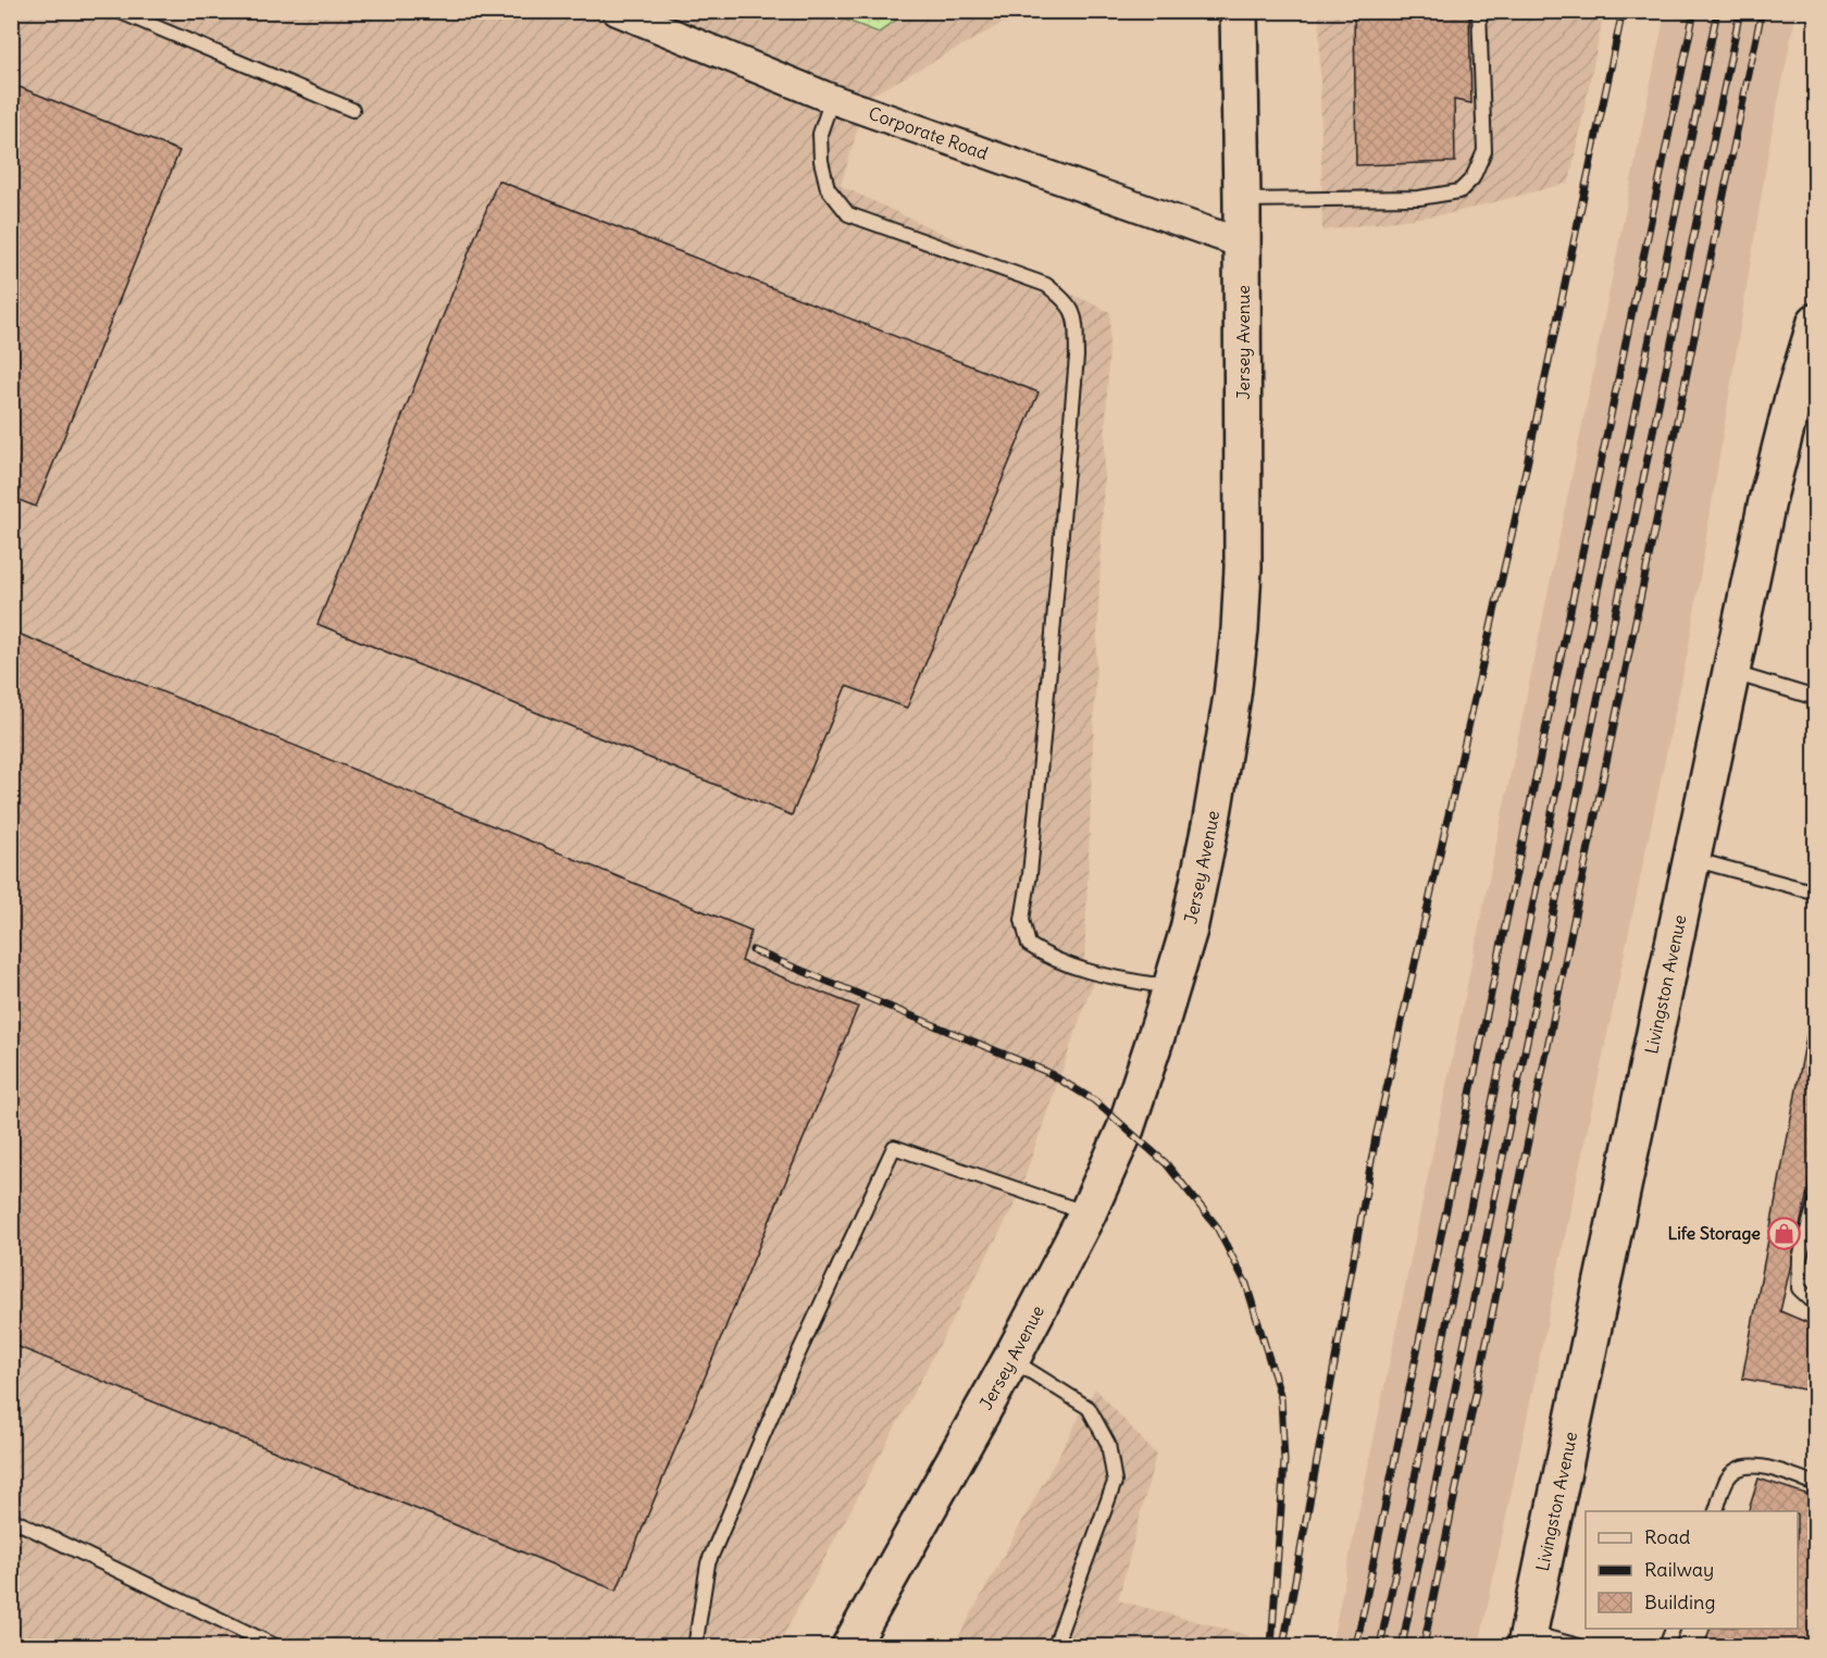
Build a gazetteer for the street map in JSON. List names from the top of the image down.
{
  "streets": {
    "main road": ["Jersey Avenue", "Livingston Avenue"],
    "street": ["Corporate Road"]
  },
  "crossings": [
    ["Corporate Road", "Jersey Avenue"]
  ],
  "places": {
    "shop": ["Life Storage"]
  },
  "legend": ["Road", "Railway", "Building"]
}
